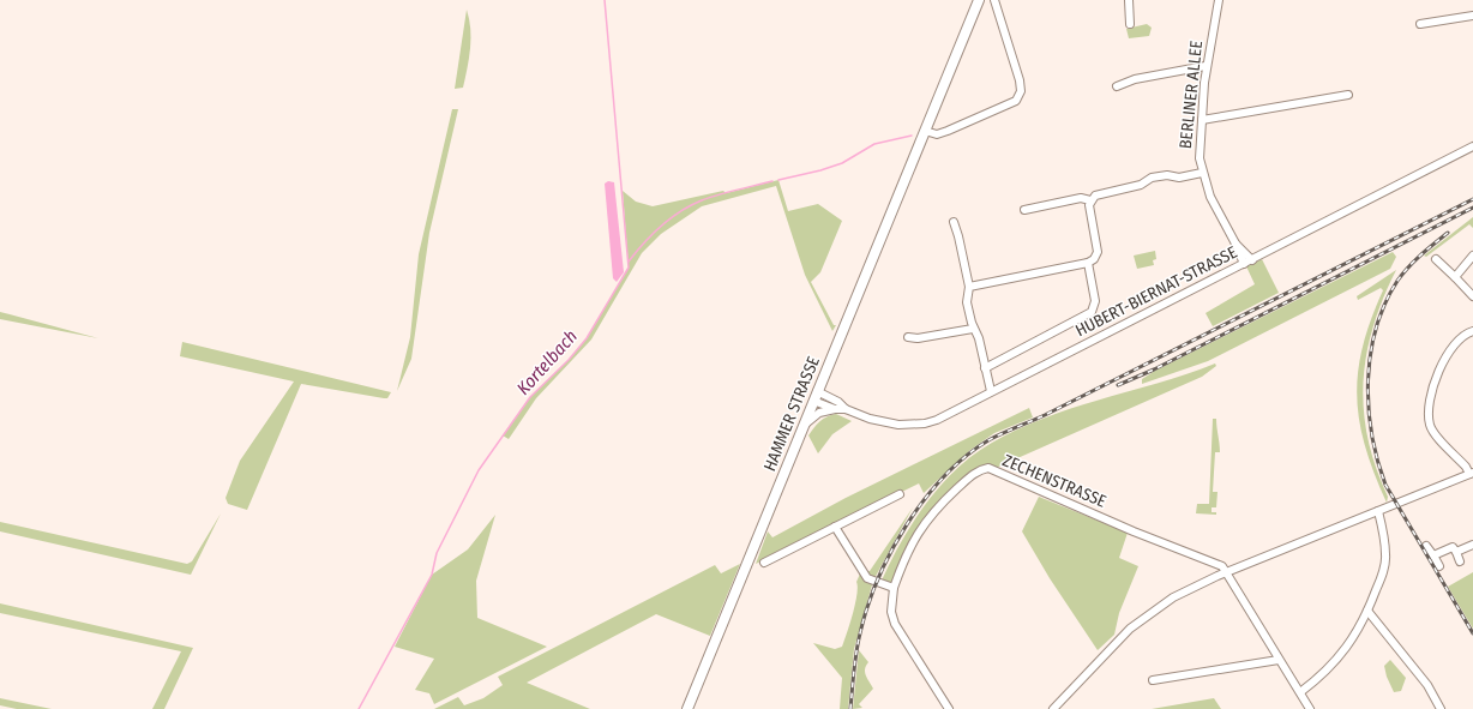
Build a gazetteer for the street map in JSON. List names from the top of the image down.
{
  "streets": {
    "main road": ["HAMMER STRASSE"],
    "street": ["BERLINER ALLEE", "HUBERT-BIERNAT-STRASSE", "ZECHENSTRASSE"]
  },
  "crossings": [
    ["BERLINER ALLEE", "HUBERT-BIERNAT-STRASSE"],
    ["HUBERT-BIERNAT-STRASSE", "HAMMER STRASSE"]
  ],
  "water": ["Kortelbach"]
}
